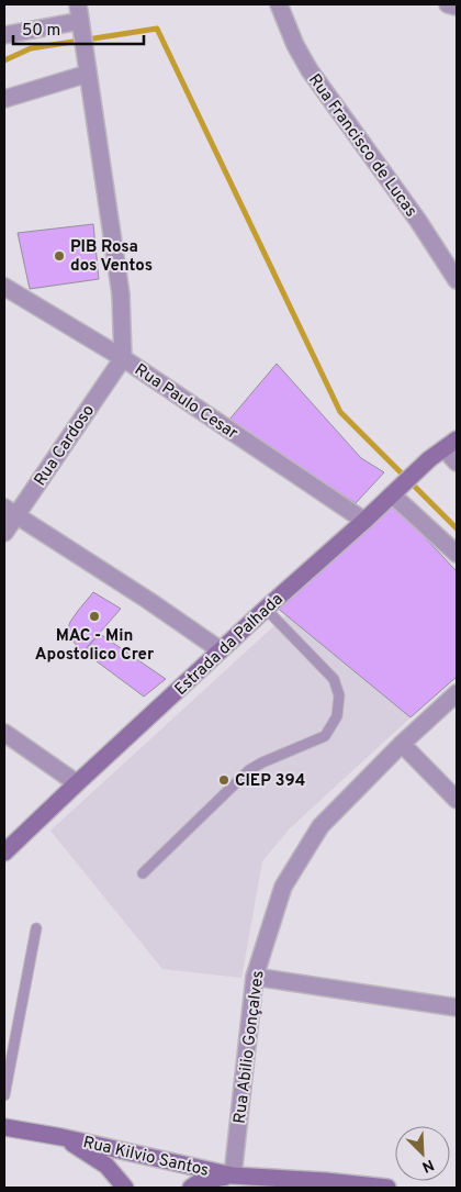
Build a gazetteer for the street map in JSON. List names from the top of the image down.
{
  "streets": {
    "main road": ["Estrada da Palhada", "Rua Kilvio Santos"],
    "street": [
      "Rua Francisco de Lucas",
      "Rua Paulo Cesar",
      "Rua Cardoso",
      "Rua Abilio Gonçalves"
    ]
  },
  "crossings": [
    ["Rua Paulo Cesar", "Rua Cardoso"],
    ["Rua Paulo Cesar", "Estrada da Palhada"],
    ["Rua Abilio Gonçalves", "Rua Kilvio Santos"]
  ],
  "places": ["PIB Rosa dos Ventos", "MAC - Min Apostolico Crer", "CIEP 394"],
  "scale_bar": "50 m",
  "north": "bottom right"
}
